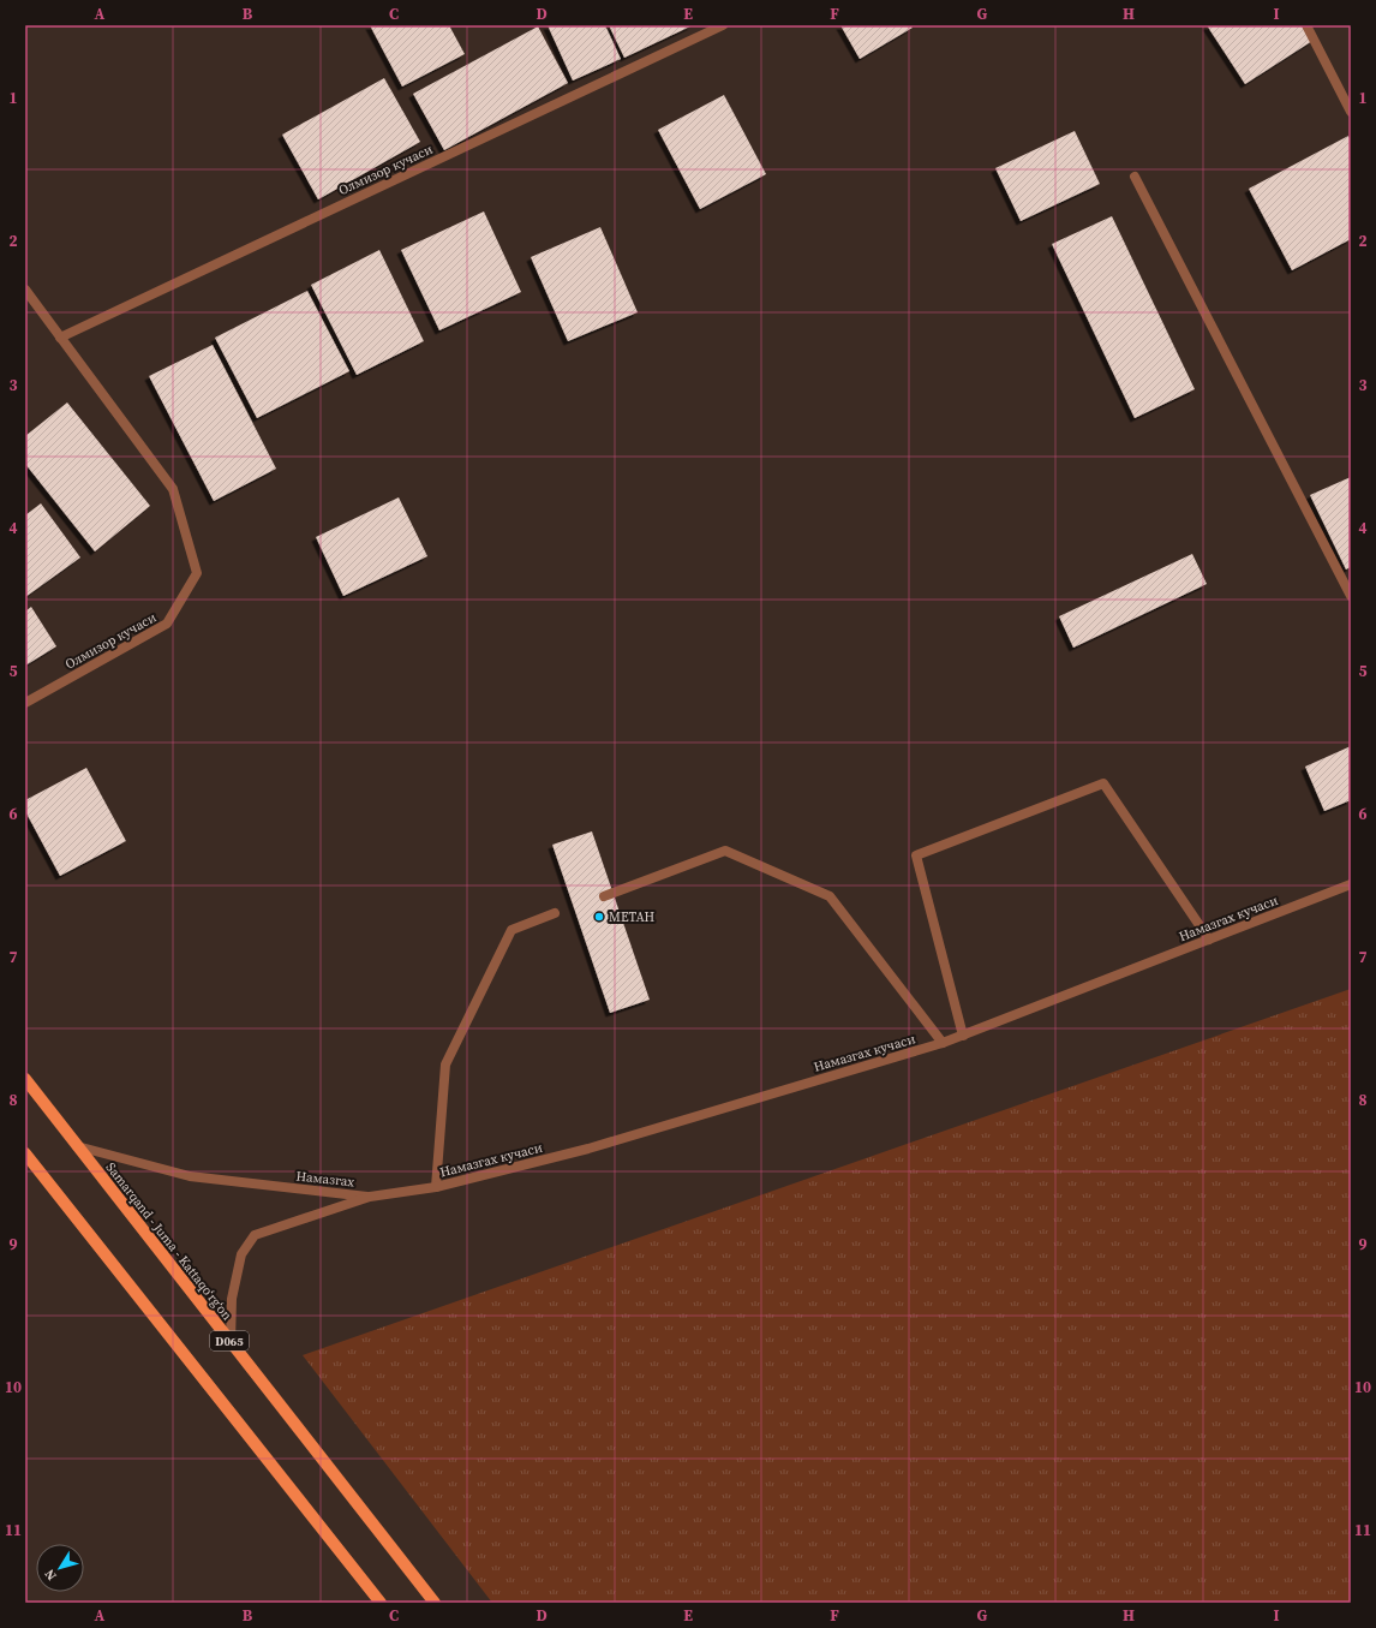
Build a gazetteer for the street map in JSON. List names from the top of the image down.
{
  "streets": {
    "main road": ["Samarqand - Juma - Kattaqo‘rg‘on", "D065"],
    "street": ["Олмизор кучаси", "Намазгах кучаси", "Намазгах"]
  },
  "crossings": [
    ["Намазгах кучаси", "Намазгах"],
    ["Намазгах", "Samarqand - Juma - Kattaqo‘rg‘on"]
  ],
  "places": ["МЕТАН"],
  "north": "bottom left",
  "grid": {
    "columns": [
      "A",
      "B",
      "C",
      "D",
      "E",
      "F",
      "G",
      "H",
      "I"
    ],
    "rows": [
      "1",
      "2",
      "3",
      "4",
      "5",
      "6",
      "7",
      "8",
      "9",
      "10",
      "11"
    ]
  }
}
